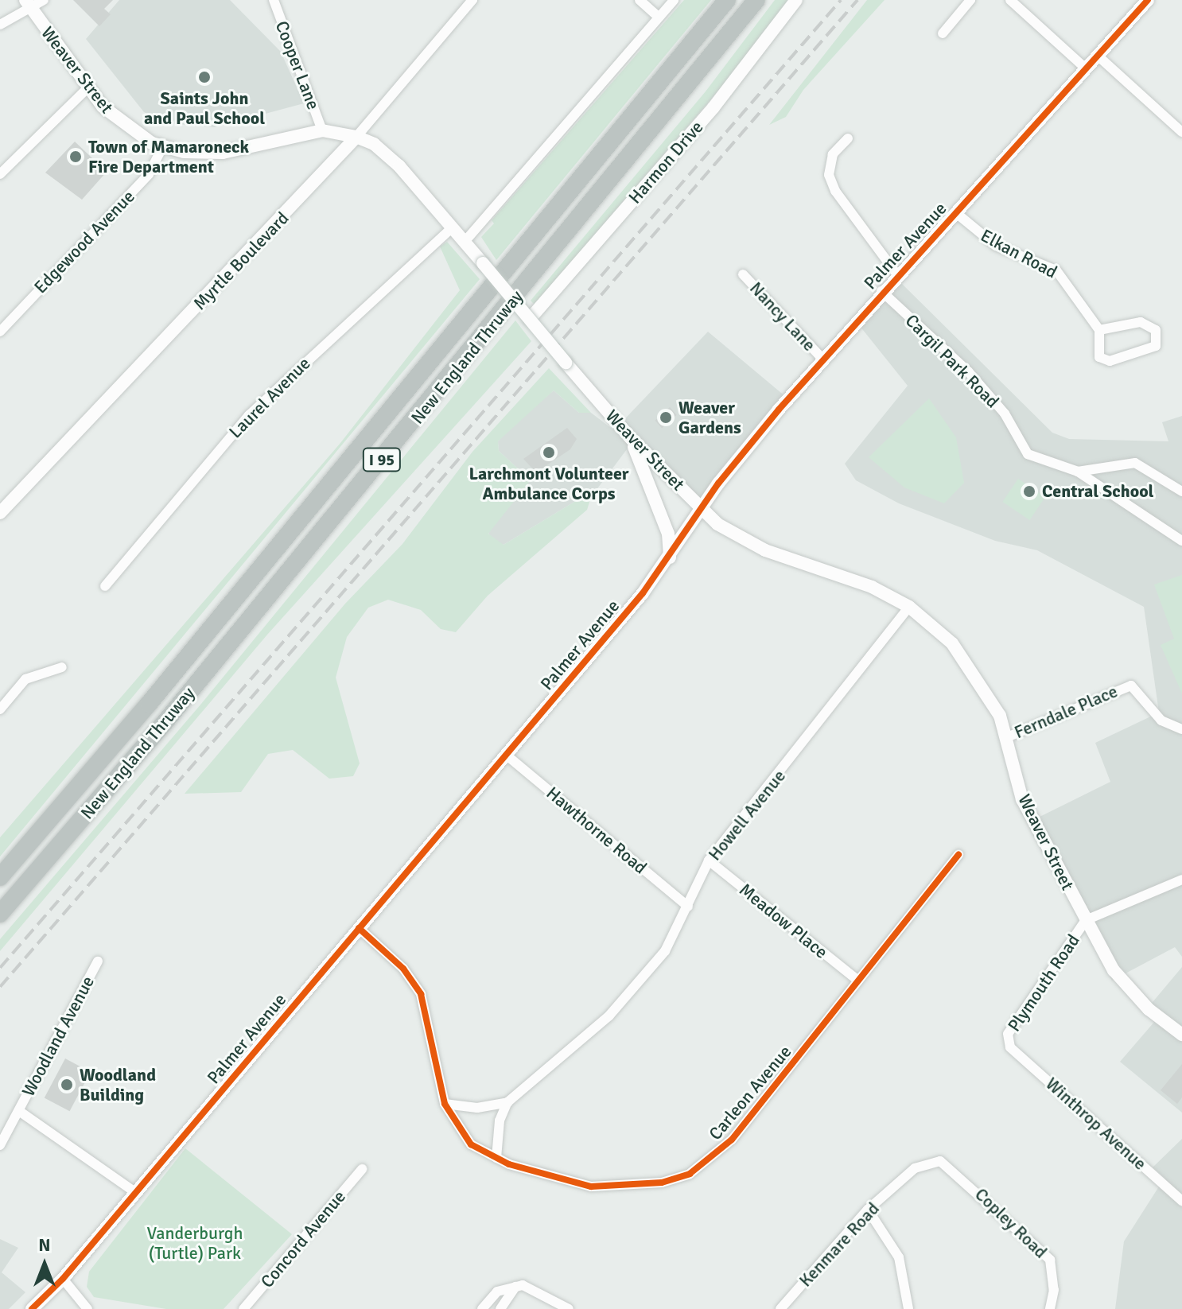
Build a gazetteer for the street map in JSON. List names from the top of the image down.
{
  "streets": {
    "highway": ["New England Thruway", "I 95"],
    "street": [
      "Cooper Lane",
      "Weaver Street",
      "Harmon Drive",
      "Edgewood Avenue",
      "Palmer Avenue",
      "Elkan Road",
      "Myrtle Boulevard",
      "Nancy Lane",
      "Cargil Park Road",
      "Laurel Avenue",
      "Ferndale Place",
      "Howell Avenue",
      "Hawthorne Road",
      "Meadow Place",
      "Plymouth Road",
      "Woodland Avenue",
      "Carleon Avenue",
      "Winthrop Avenue",
      "Copley Road",
      "Concord Avenue",
      "Kenmare Road"
    ]
  },
  "crossings": [
    ["Cooper Lane", "Weaver Street"],
    ["Weaver Street", "Harmon Drive"],
    ["Weaver Street", "Edgewood Avenue"],
    ["Weaver Street", "Palmer Avenue"],
    ["Weaver Street", "Myrtle Boulevard"],
    ["Weaver Street", "Laurel Avenue"],
    ["Weaver Street", "Ferndale Place"],
    ["Weaver Street", "Howell Avenue"],
    ["Weaver Street", "Plymouth Road"],
    ["Palmer Avenue", "Elkan Road"],
    ["Palmer Avenue", "Nancy Lane"],
    ["Palmer Avenue", "Cargil Park Road"],
    ["Palmer Avenue", "Hawthorne Road"],
    ["Palmer Avenue", "Carleon Avenue"],
    ["Howell Avenue", "Hawthorne Road"],
    ["Howell Avenue", "Meadow Place"],
    ["Meadow Place", "Carleon Avenue"],
    ["Plymouth Road", "Winthrop Avenue"],
    ["Copley Road", "Kenmare Road"]
  ],
  "parks": ["Vanderburgh (Turtle) Park"],
  "places": [
    "Saints John and Paul School",
    "Town of Mamaroneck Fire Department",
    "Weaver Gardens",
    "Larchmont Volunteer Ambulance Corps",
    "Central School",
    "Woodland Building"
  ],
  "north": "top"
}
